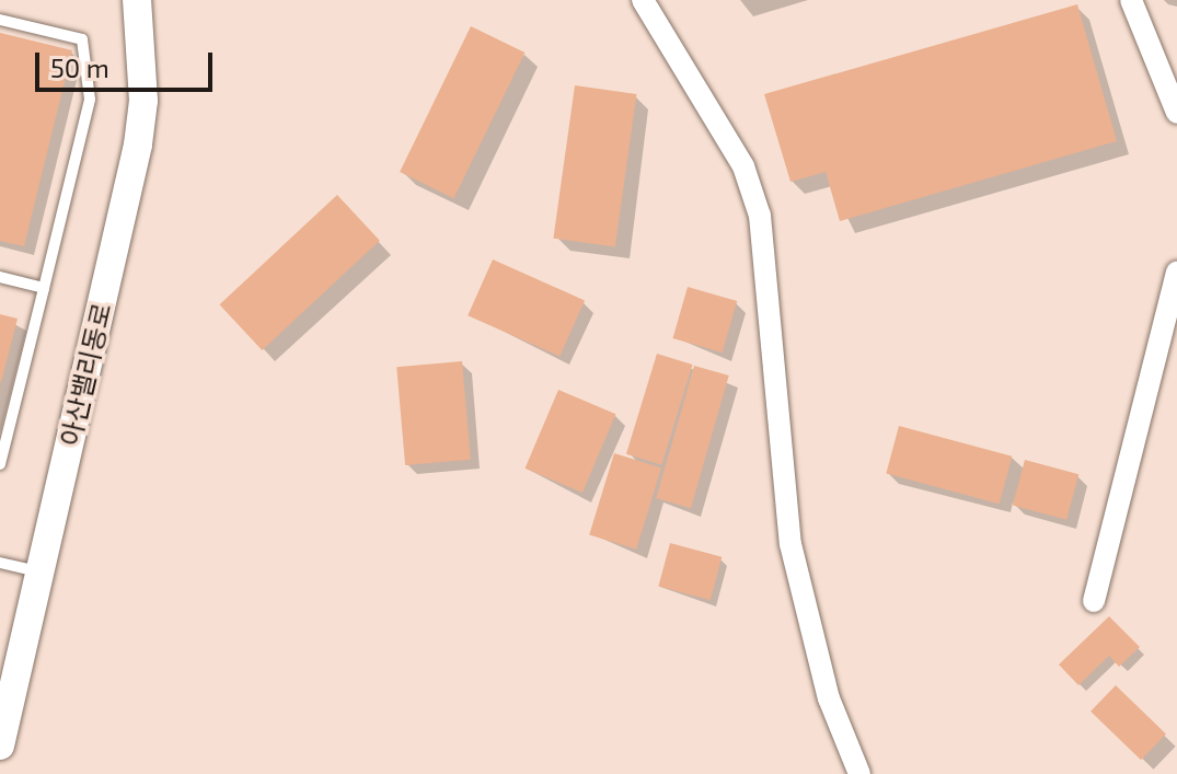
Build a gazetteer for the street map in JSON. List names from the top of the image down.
{
  "streets": {
    "street": ["아산밸리동로"]
  },
  "scale_bar": "50 m"
}
